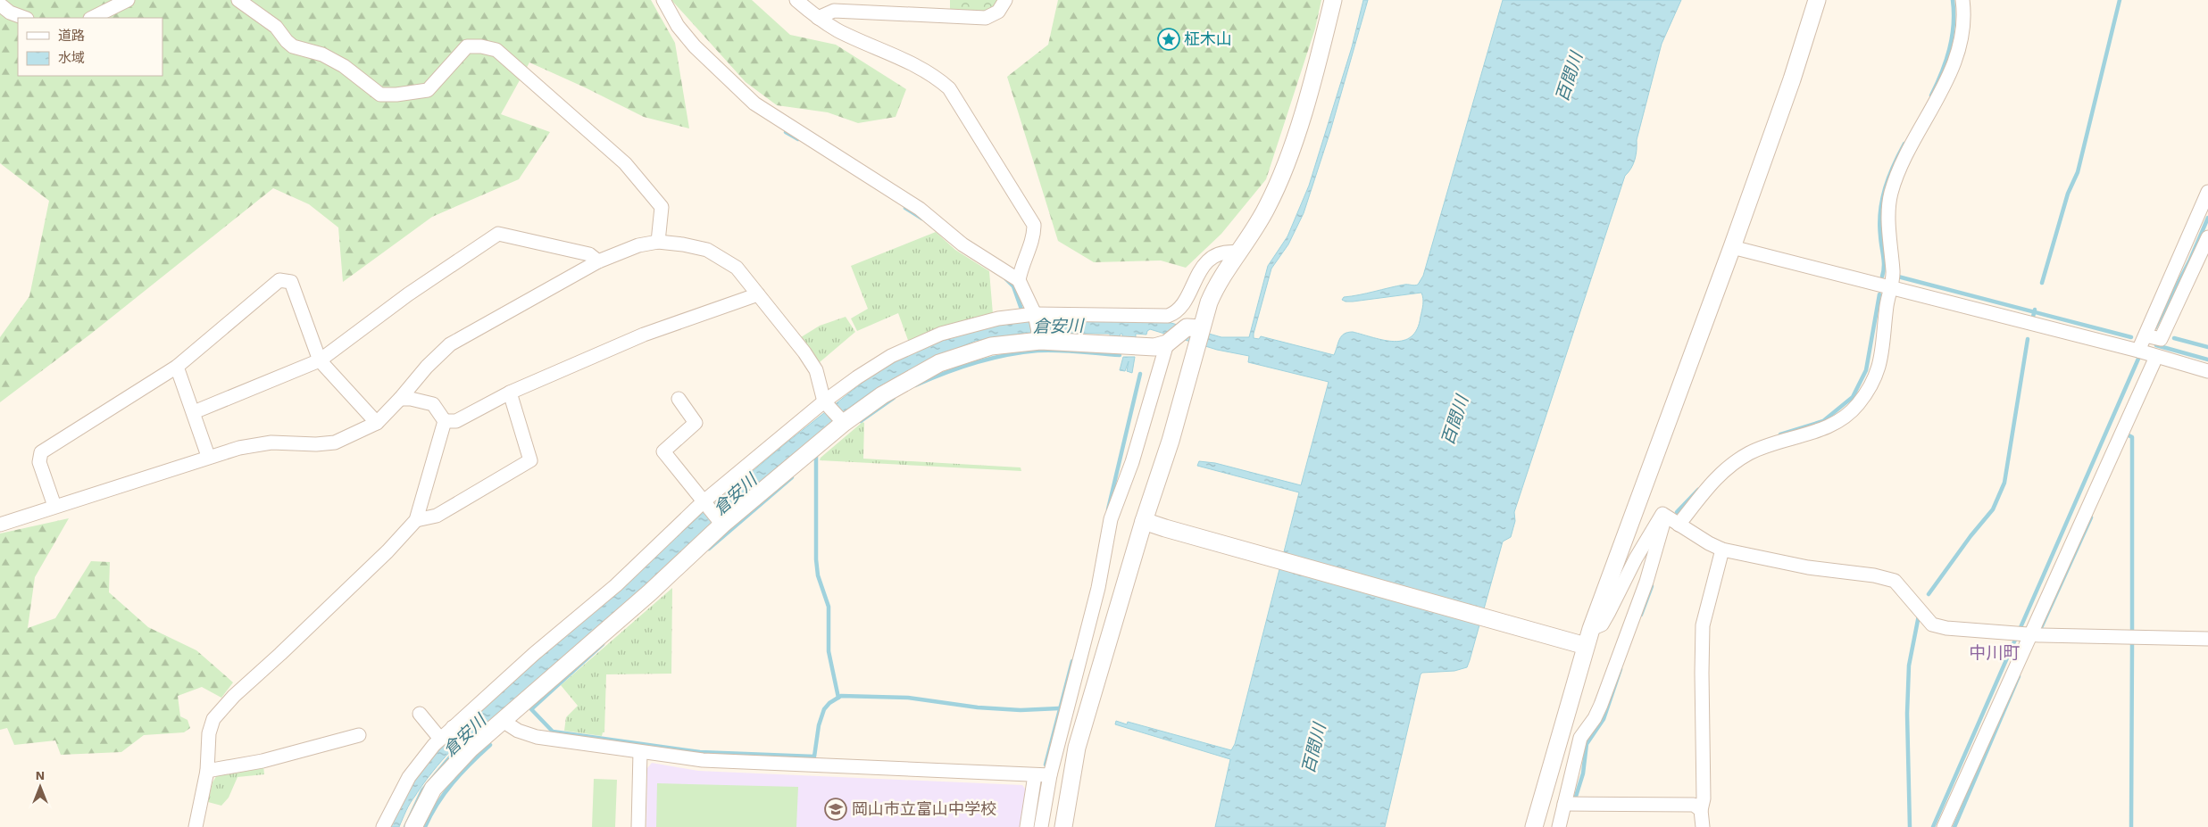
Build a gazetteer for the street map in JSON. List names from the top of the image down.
{
  "districts": ["中川町"],
  "water": ["百間川", "倉安川"],
  "places": {
    "place": ["柾木山"],
    "school or university": ["岡山市立富山中学校"]
  },
  "legend": ["道路", "水域"],
  "north": "top"
}
